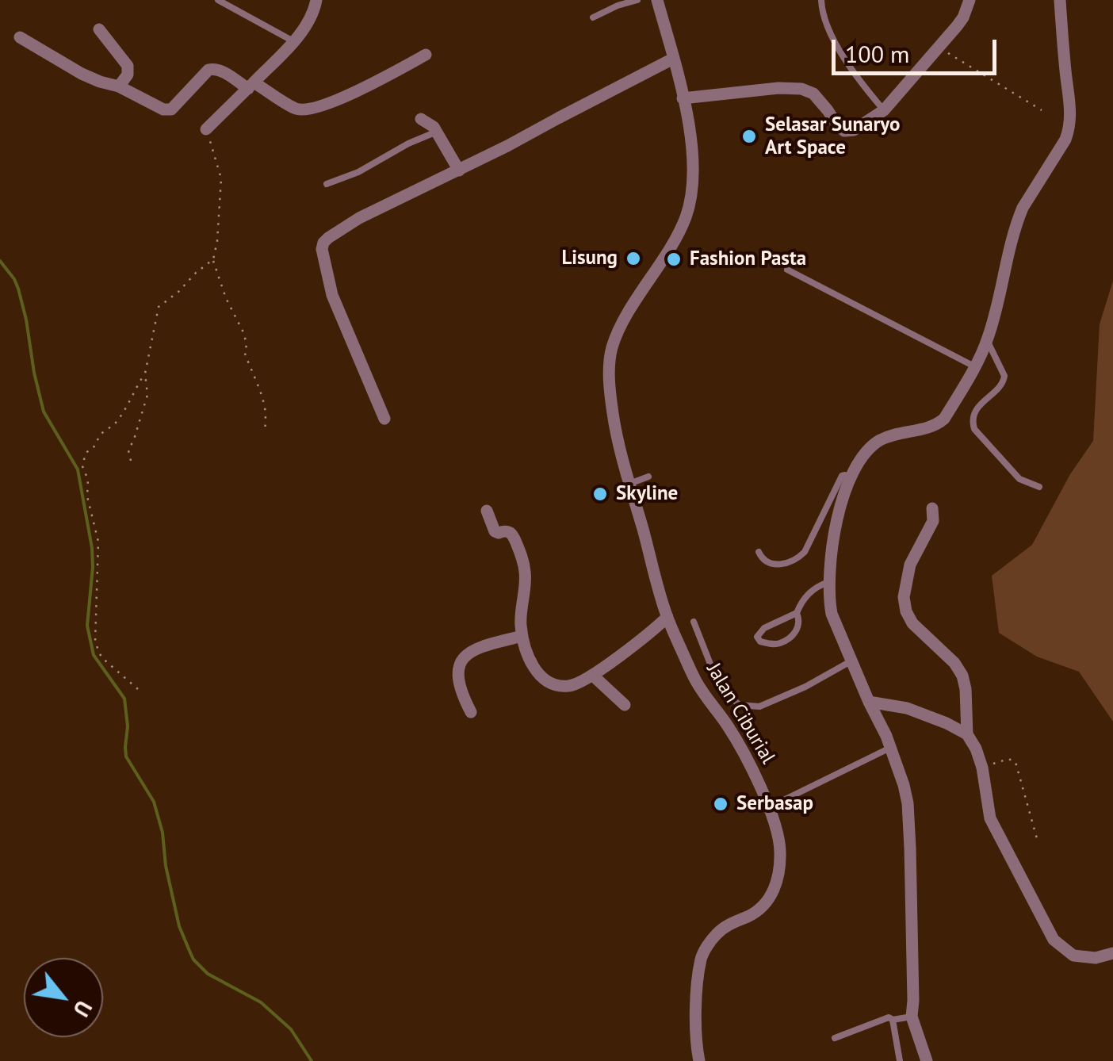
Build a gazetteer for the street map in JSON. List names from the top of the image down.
{
  "streets": {
    "street": ["Jalan Ciburial"]
  },
  "places": [
    "Selasar Sunaryo Art Space",
    "Lisung",
    "Fashion Pasta",
    "Skyline",
    "Serbasap"
  ],
  "scale_bar": "100 m",
  "north": "bottom right"
}
